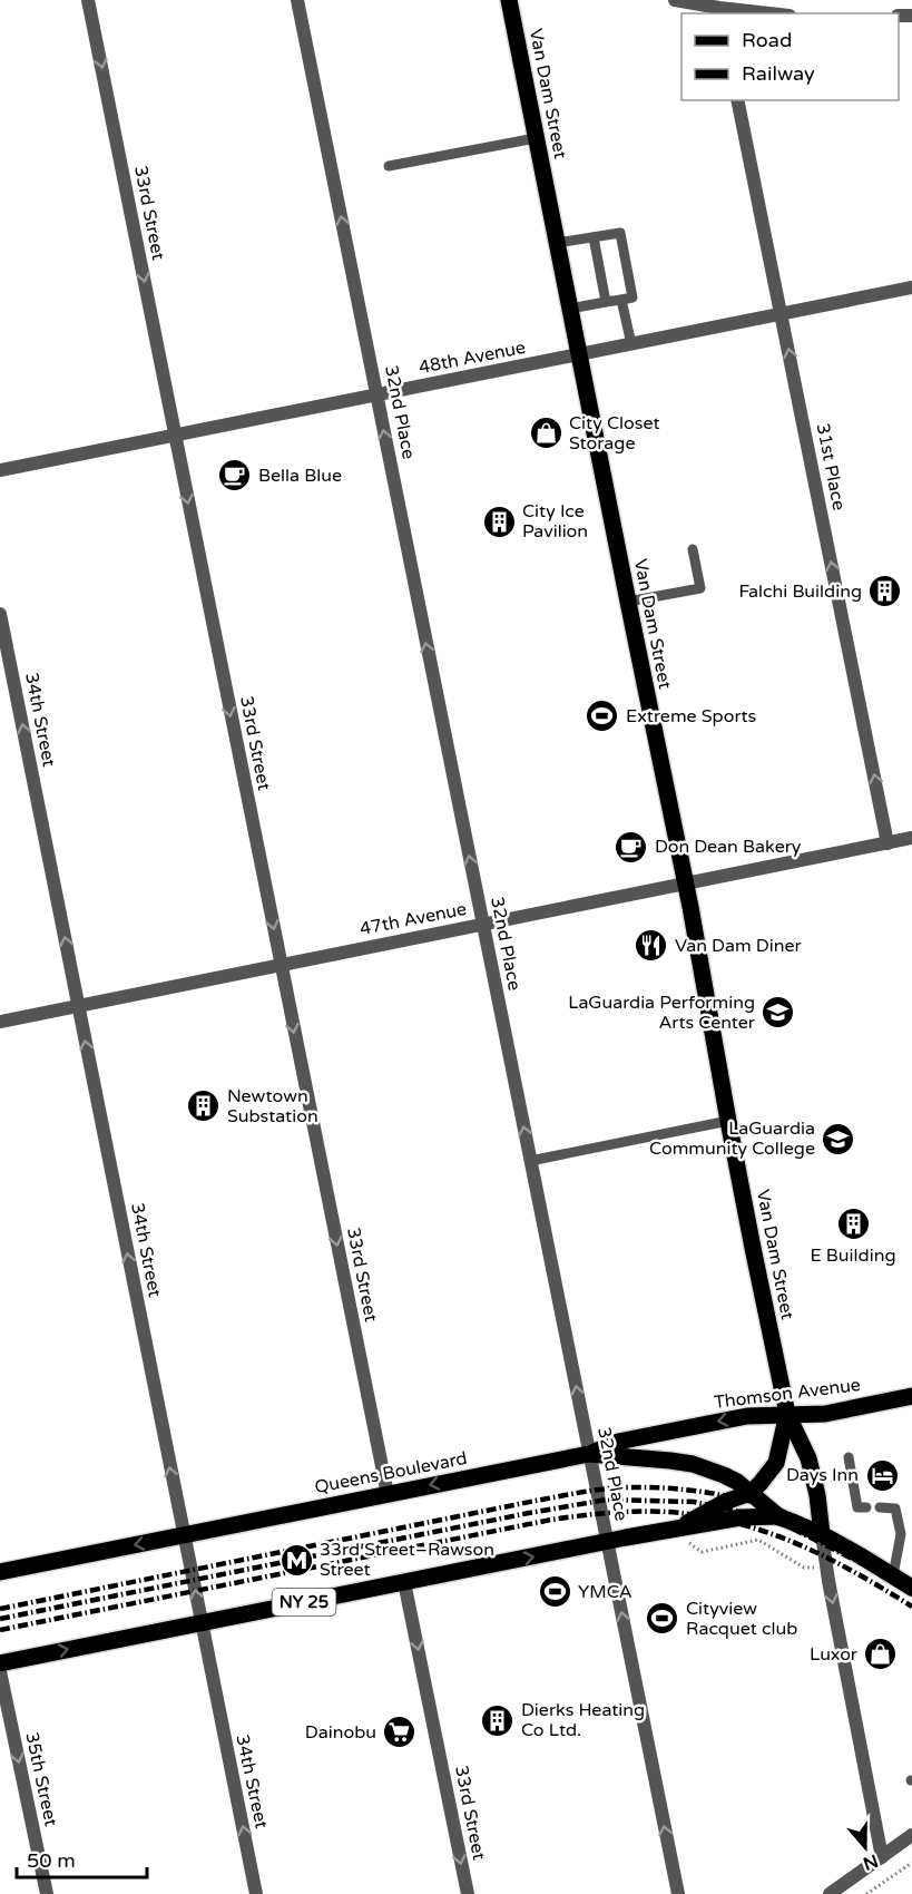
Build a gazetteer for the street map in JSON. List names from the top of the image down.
{
  "streets": {
    "main road": [
      "Van Dam Street",
      "Thomson Avenue",
      "Queens Boulevard",
      "NY 25"
    ],
    "street": [
      "33rd Street",
      "48th Avenue",
      "32nd Place",
      "31st Place",
      "34th Street",
      "47th Avenue",
      "35th Street"
    ]
  },
  "crossings": [
    ["Van Dam Street", "48th Avenue"],
    ["Van Dam Street", "47th Avenue"],
    ["Van Dam Street", "Thomson Avenue"],
    ["Van Dam Street", "Queens Boulevard"],
    ["33rd Street", "48th Avenue"],
    ["33rd Street", "47th Avenue"],
    ["33rd Street", "Queens Boulevard"],
    ["48th Avenue", "32nd Place"],
    ["48th Avenue", "31st Place"],
    ["32nd Place", "47th Avenue"],
    ["32nd Place", "Thomson Avenue"],
    ["32nd Place", "Queens Boulevard"],
    ["31st Place", "47th Avenue"],
    ["34th Street", "47th Avenue"],
    ["34th Street", "Queens Boulevard"],
    ["Thomson Avenue", "Queens Boulevard"]
  ],
  "one_way": [
    "33rd Street",
    "32nd Place",
    "31st Place",
    "34th Street",
    "35th Street"
  ],
  "places": {
    "shop": ["City Closet Storage", "Luxor"],
    "cafe": ["Bella Blue", "Don Dean Bakery"],
    "building": [
      "City Ice Pavilion",
      "Falchi Building",
      "Newtown Substation",
      "E Building",
      "Dierks Heating Co Ltd."
    ],
    "sports": ["Extreme Sports", "YMCA", "Cityview Racquet club"],
    "restaurant": ["Van Dam Diner"],
    "school or university": ["LaGuardia Performing Arts Center", "LaGuardia Community College"],
    "hotel": ["Days Inn"],
    "metro station": ["33rd Street–Rawson Street"],
    "supermarket": ["Dainobu"]
  },
  "legend": ["Road", "Railway"],
  "scale_bar": "50 m",
  "north": "bottom"
}
